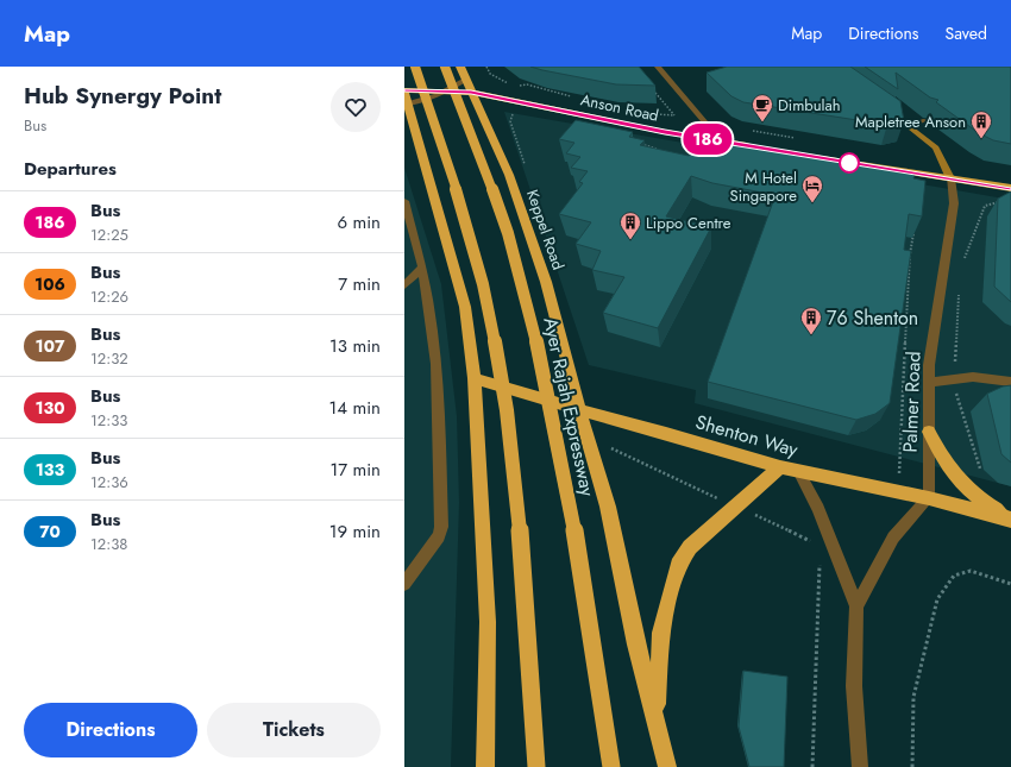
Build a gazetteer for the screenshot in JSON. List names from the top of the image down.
{
  "streets": {
    "highway": [
      "Anson Road",
      "Keppel Road",
      "Ayer Rajah Expressway",
      "Shenton Way"
    ],
    "street": ["Palmer Road"]
  },
  "crossings": [
    ["Anson Road", "Keppel Road"],
    ["Keppel Road", "Shenton Way"],
    ["Palmer Road", "Shenton Way"]
  ],
  "places": {
    "cafe": ["Dimbulah"],
    "building": ["Mapletree Anson", "Lippo Centre", "76 Shenton"],
    "hotel": ["M Hotel Singapore"]
  },
  "lines": ["bus line 186"],
  "page": {
    "header": "Map",
    "nav": ["Map", "Directions", "Saved"],
    "heading": [
      ["Hub Synergy Point", "Bus"],
      "Departures"
    ],
    "on_map": "186",
    "list": [
      {
        "mark": "186",
        "name": "Bus",
        "note": "12:25",
        "value": "6 min"
      },
      {
        "mark": "106",
        "name": "Bus",
        "note": "12:26",
        "value": "7 min"
      },
      {
        "mark": "107",
        "name": "Bus",
        "note": "12:32",
        "value": "13 min"
      },
      {
        "mark": "130",
        "name": "Bus",
        "note": "12:33",
        "value": "14 min"
      },
      {
        "mark": "133",
        "name": "Bus",
        "note": "12:36",
        "value": "17 min"
      },
      {
        "mark": "70",
        "name": "Bus",
        "note": "12:38",
        "value": "19 min"
      }
    ],
    "buttons": ["Directions", "Tickets"]
  }
}
